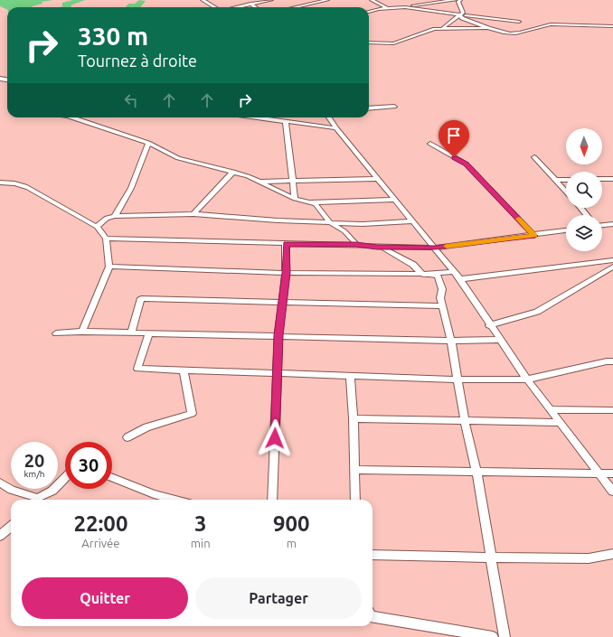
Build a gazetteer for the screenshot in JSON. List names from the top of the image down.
{
  "north": "bottom",
  "page": {
    "turn": ["330 m", "Tournez à droite"],
    "speed": "20 km/h",
    "limit": "30",
    "eta": [
      "22:00",
      "Arrivée",
      "3",
      "min",
      "900",
      "m"
    ],
    "buttons": ["Quitter", "Partager"]
  }
}
